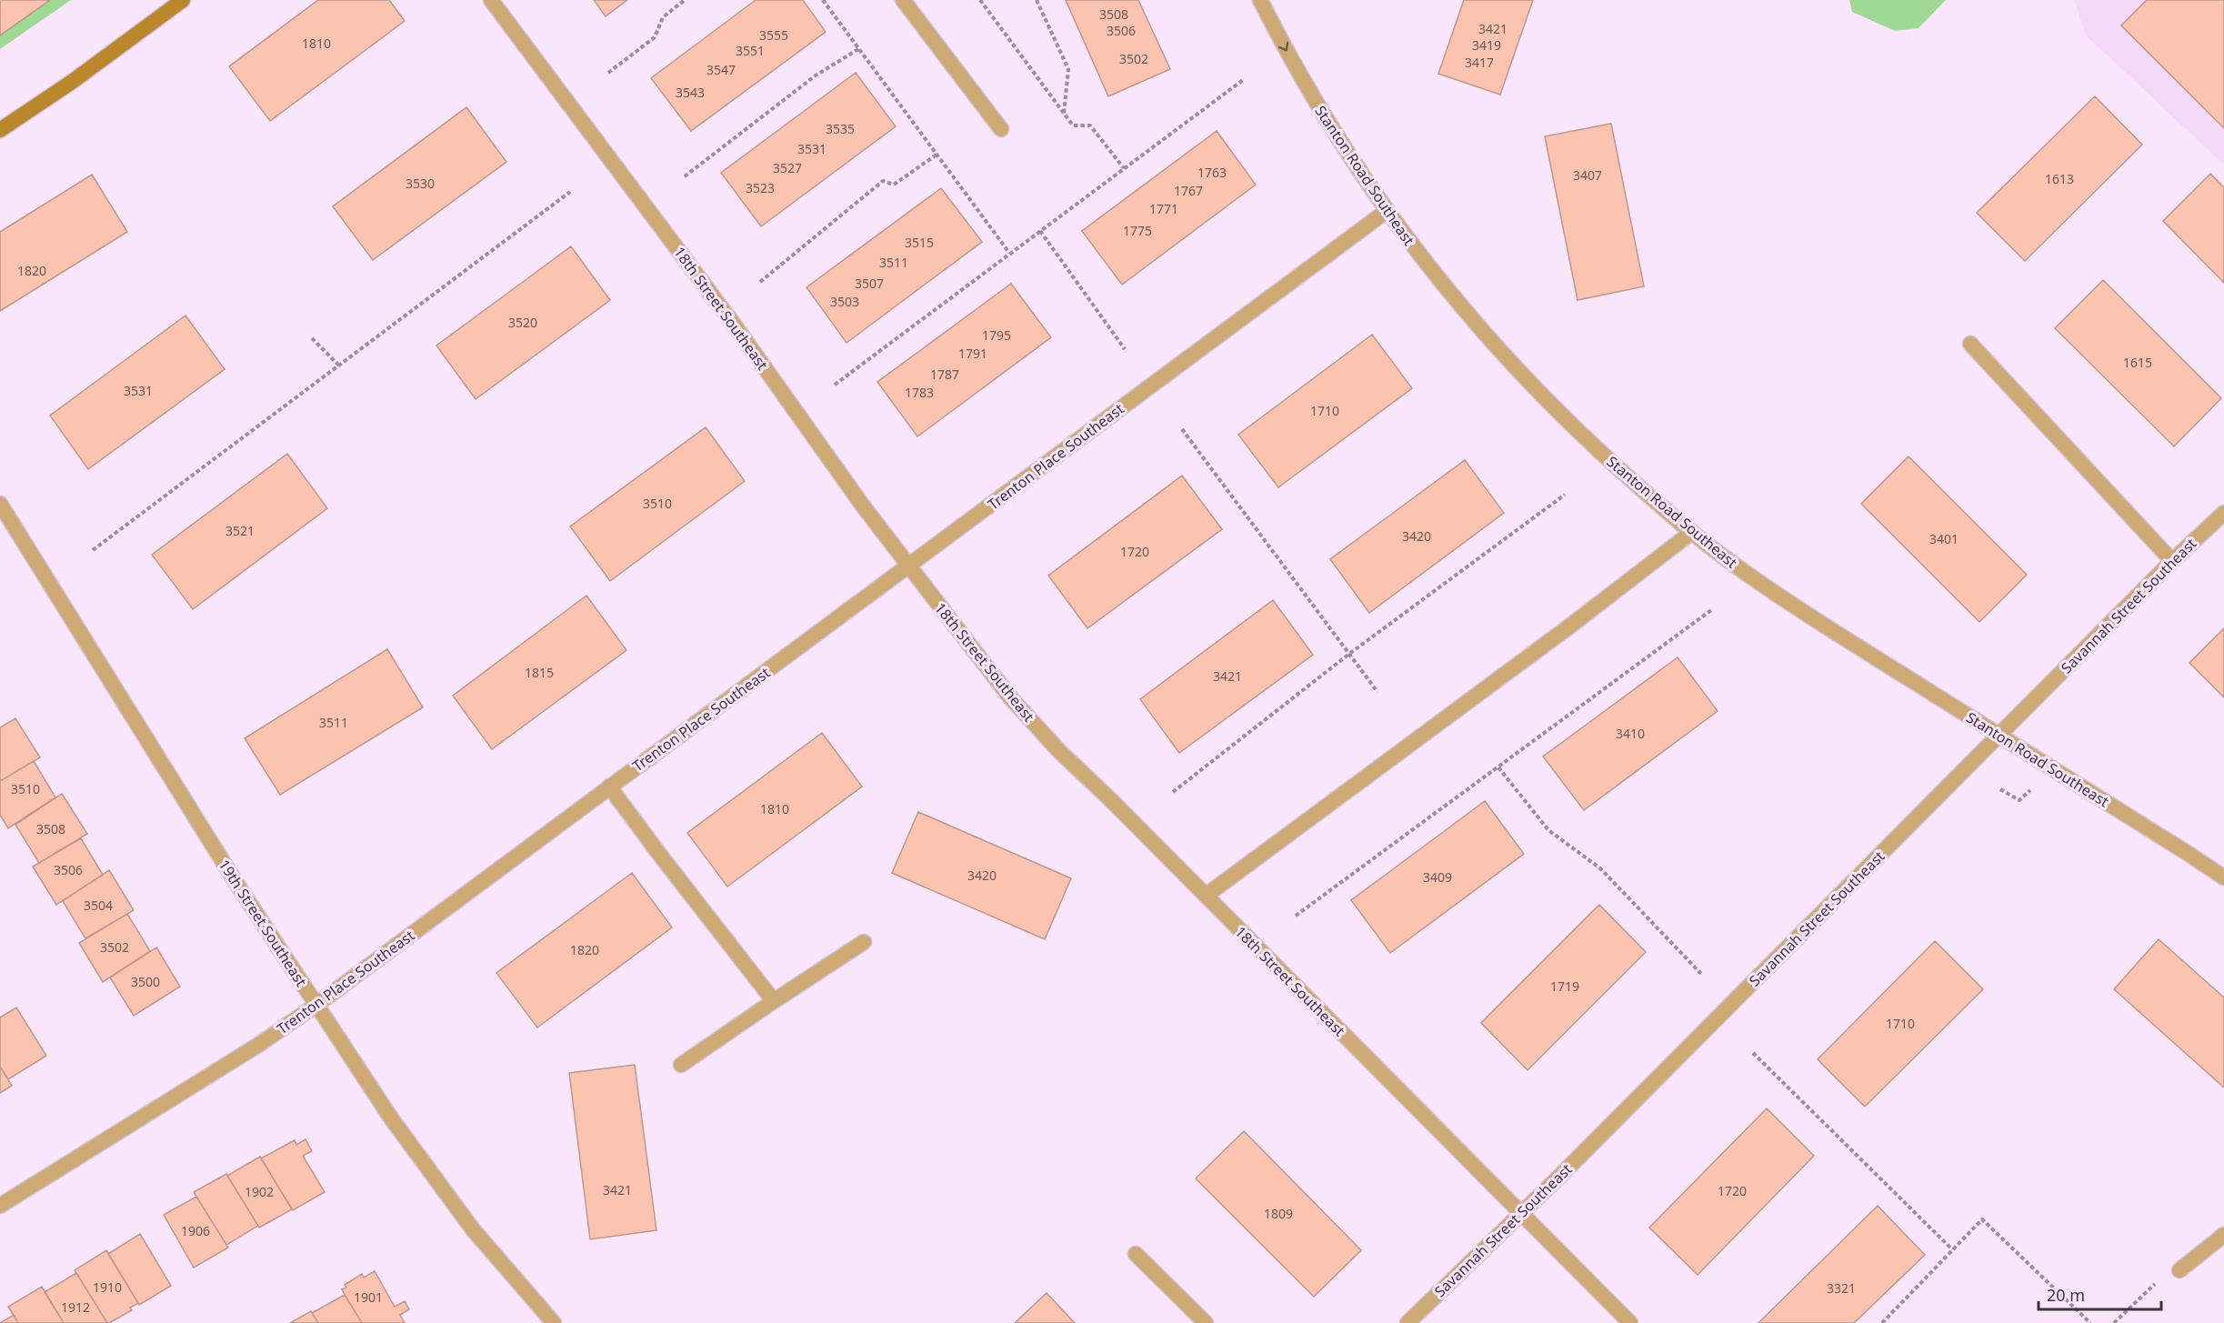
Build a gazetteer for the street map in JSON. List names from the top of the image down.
{
  "streets": {
    "street": [
      "Stanton Road Southeast",
      "18th Street Southeast",
      "Trenton Place Southeast",
      "Savannah Street Southeast",
      "19th Street Southeast"
    ]
  },
  "crossings": [
    ["Stanton Road Southeast", "Trenton Place Southeast"],
    ["Stanton Road Southeast", "Savannah Street Southeast"],
    ["18th Street Southeast", "Trenton Place Southeast"],
    ["18th Street Southeast", "Savannah Street Southeast"],
    ["Trenton Place Southeast", "19th Street Southeast"]
  ],
  "house_numbers": [
    "3508",
    "3421",
    "3506",
    "3555",
    "1810",
    "3419",
    "3551",
    "3502",
    "3417",
    "3547",
    "3543",
    "3535",
    "3531",
    "3527",
    "1763",
    "3407",
    "1613",
    "3530",
    "3523",
    "1767",
    "1771",
    "1775",
    "3515",
    "3511",
    "1820",
    "3507",
    "3503",
    "3520",
    "1795",
    "1791",
    "1615",
    "1787",
    "3531",
    "1783",
    "1710",
    "3510",
    "3521",
    "3420",
    "3401",
    "1720",
    "1815",
    "3421",
    "3511",
    "3410",
    "3510",
    "1810",
    "3508",
    "3506",
    "3420",
    "3409",
    "3504",
    "3502",
    "1820",
    "3500",
    "1719",
    "1710",
    "3421",
    "1720",
    "1902",
    "1809",
    "1906",
    "1910",
    "3321",
    "1901",
    "1912"
  ],
  "scale_bar": "20 m"
}
